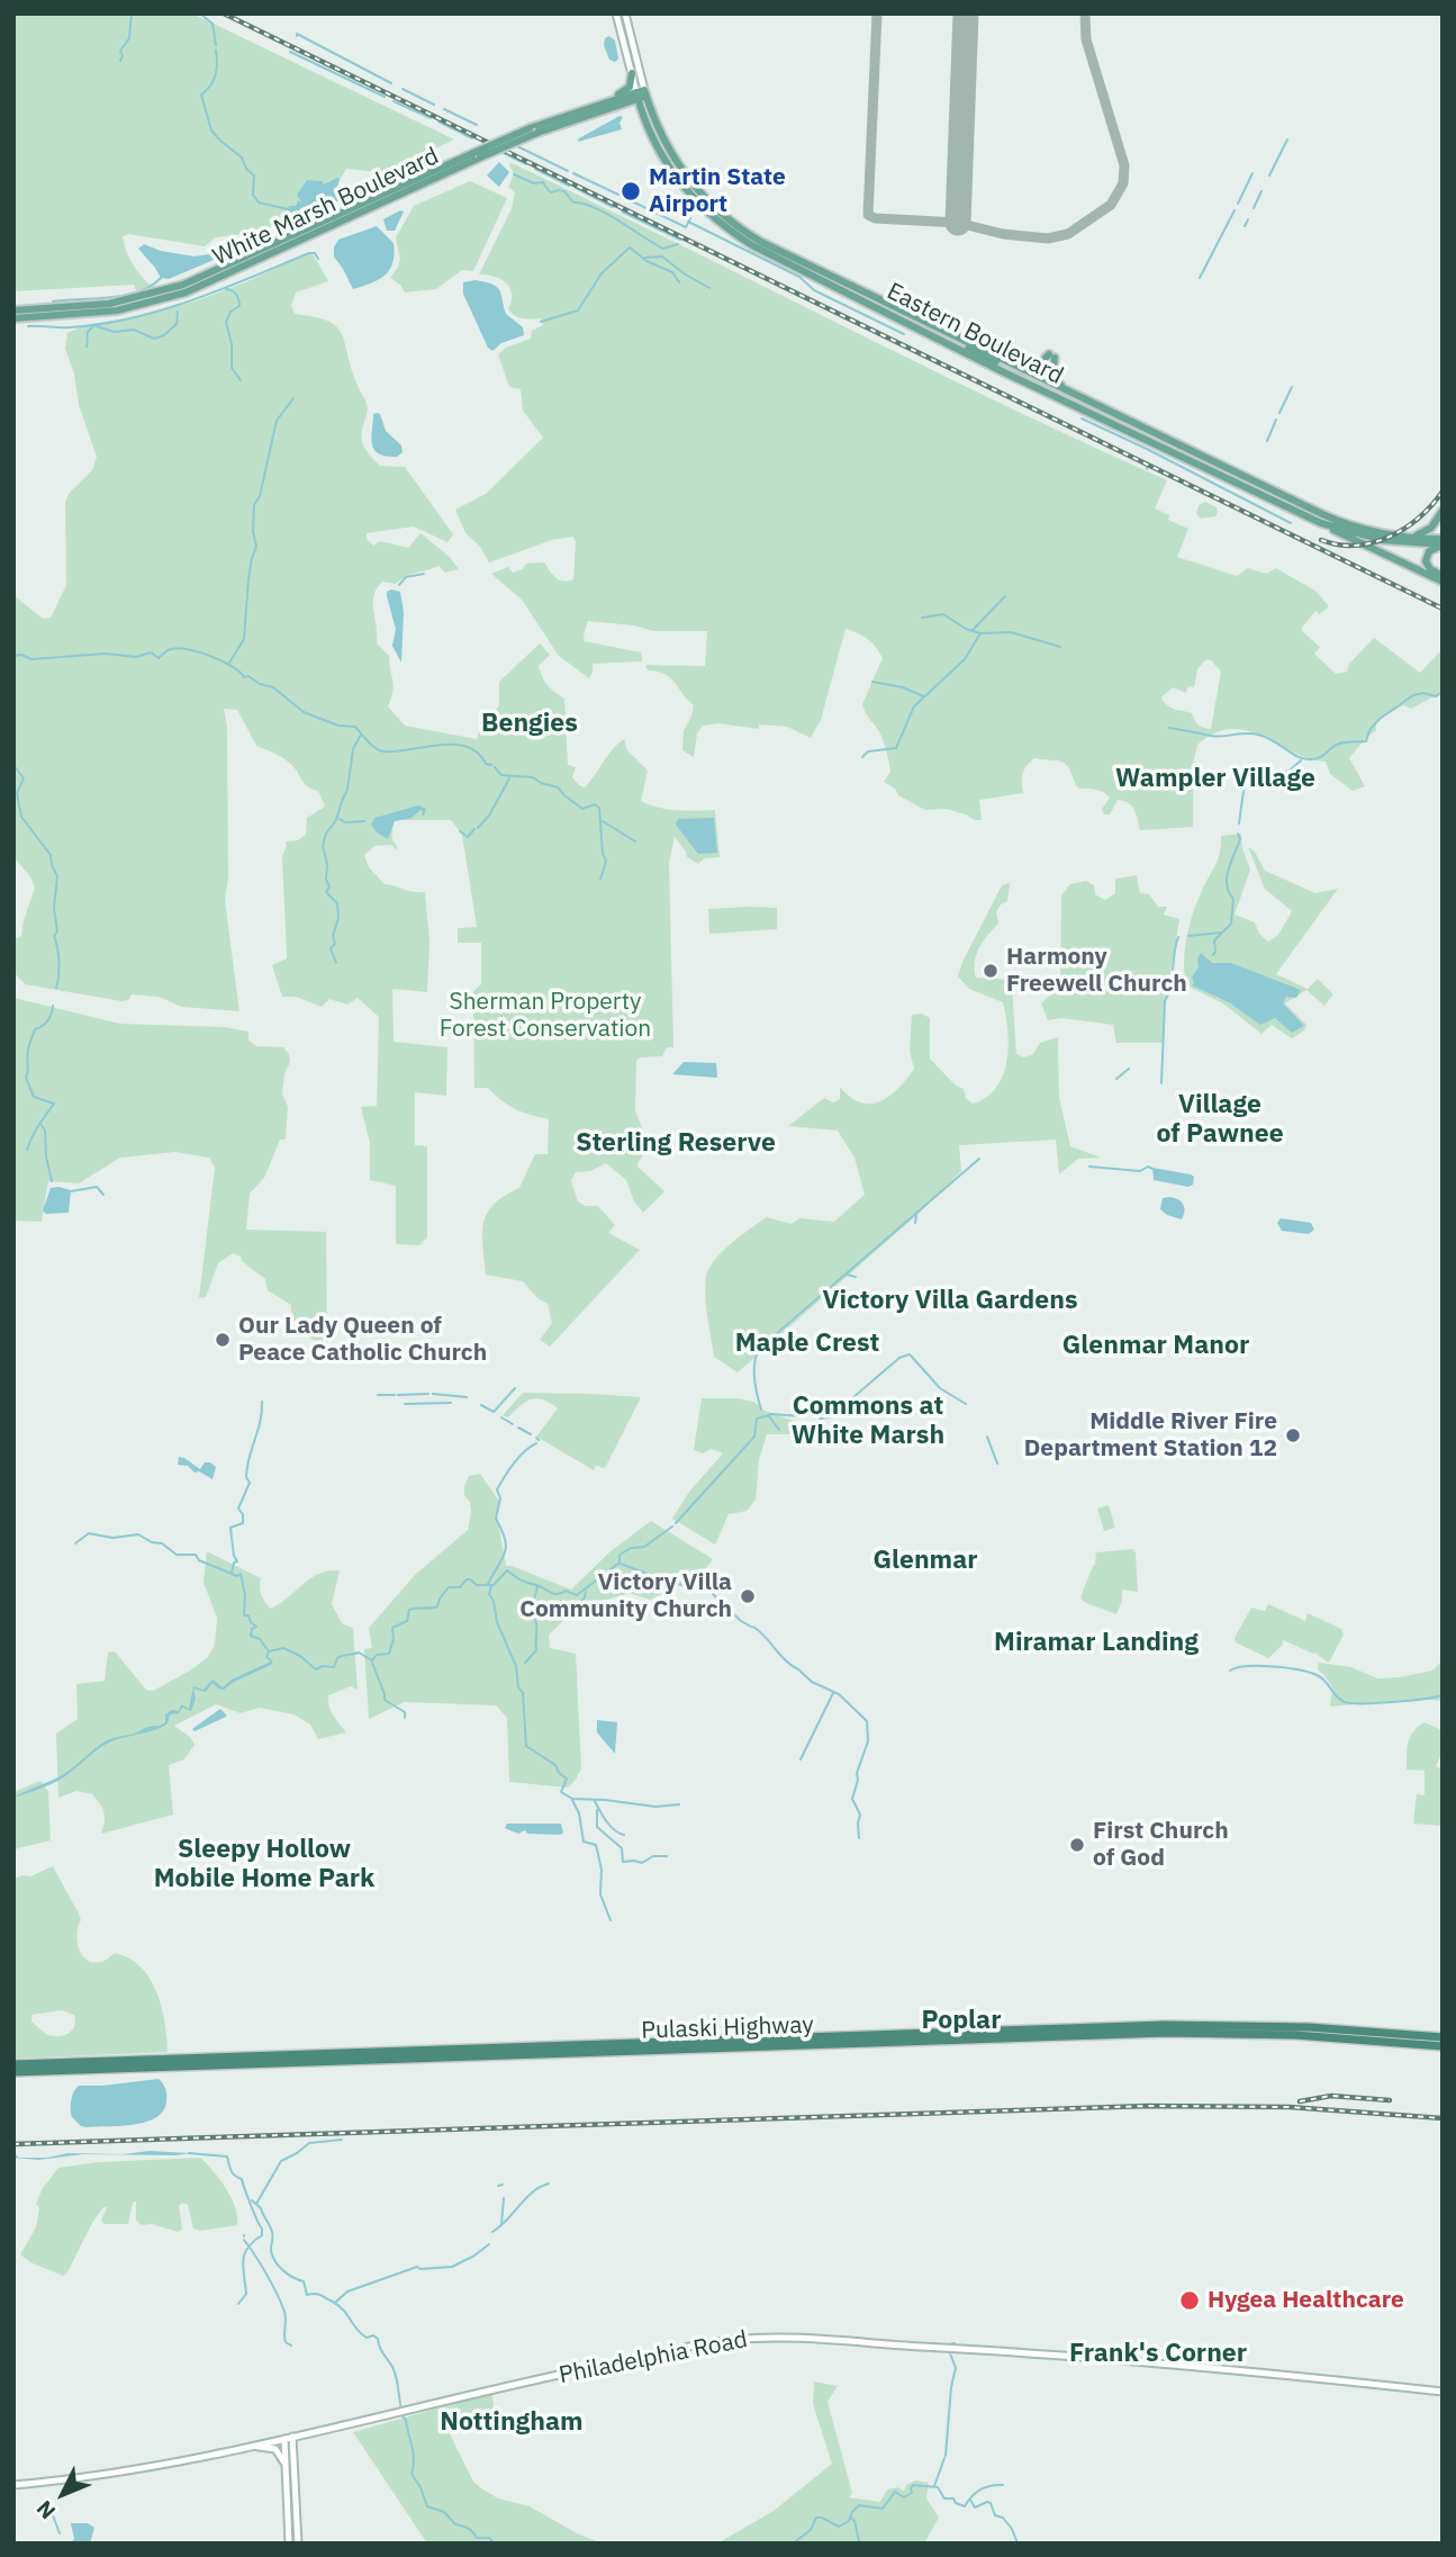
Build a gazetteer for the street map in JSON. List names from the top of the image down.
{
  "streets": {
    "highway": ["Pulaski Highway"],
    "main road": ["White Marsh Boulevard", "Eastern Boulevard", "Philadelphia Road"]
  },
  "crossings": [
    ["White Marsh Boulevard", "Eastern Boulevard"]
  ],
  "districts": [
    "Bengies",
    "Wampler Village",
    "Village of Pawnee",
    "Sterling Reserve",
    "Victory Villa Gardens",
    "Maple Crest",
    "Glenmar Manor",
    "Commons at White Marsh",
    "Glenmar",
    "Miramar Landing",
    "Sleepy Hollow Mobile Home Park",
    "Poplar",
    "Frank's Corner",
    "Nottingham"
  ],
  "parks": ["Sherman Property Forest Conservation"],
  "places": [
    "Martin State Airport",
    "Harmony Freewell Church",
    "Our Lady Queen of Peace Catholic Church",
    "Middle River Fire Department Station 12",
    "Victory Villa Community Church",
    "First Church of God",
    "Hygea Healthcare"
  ],
  "north": "bottom left"
}
